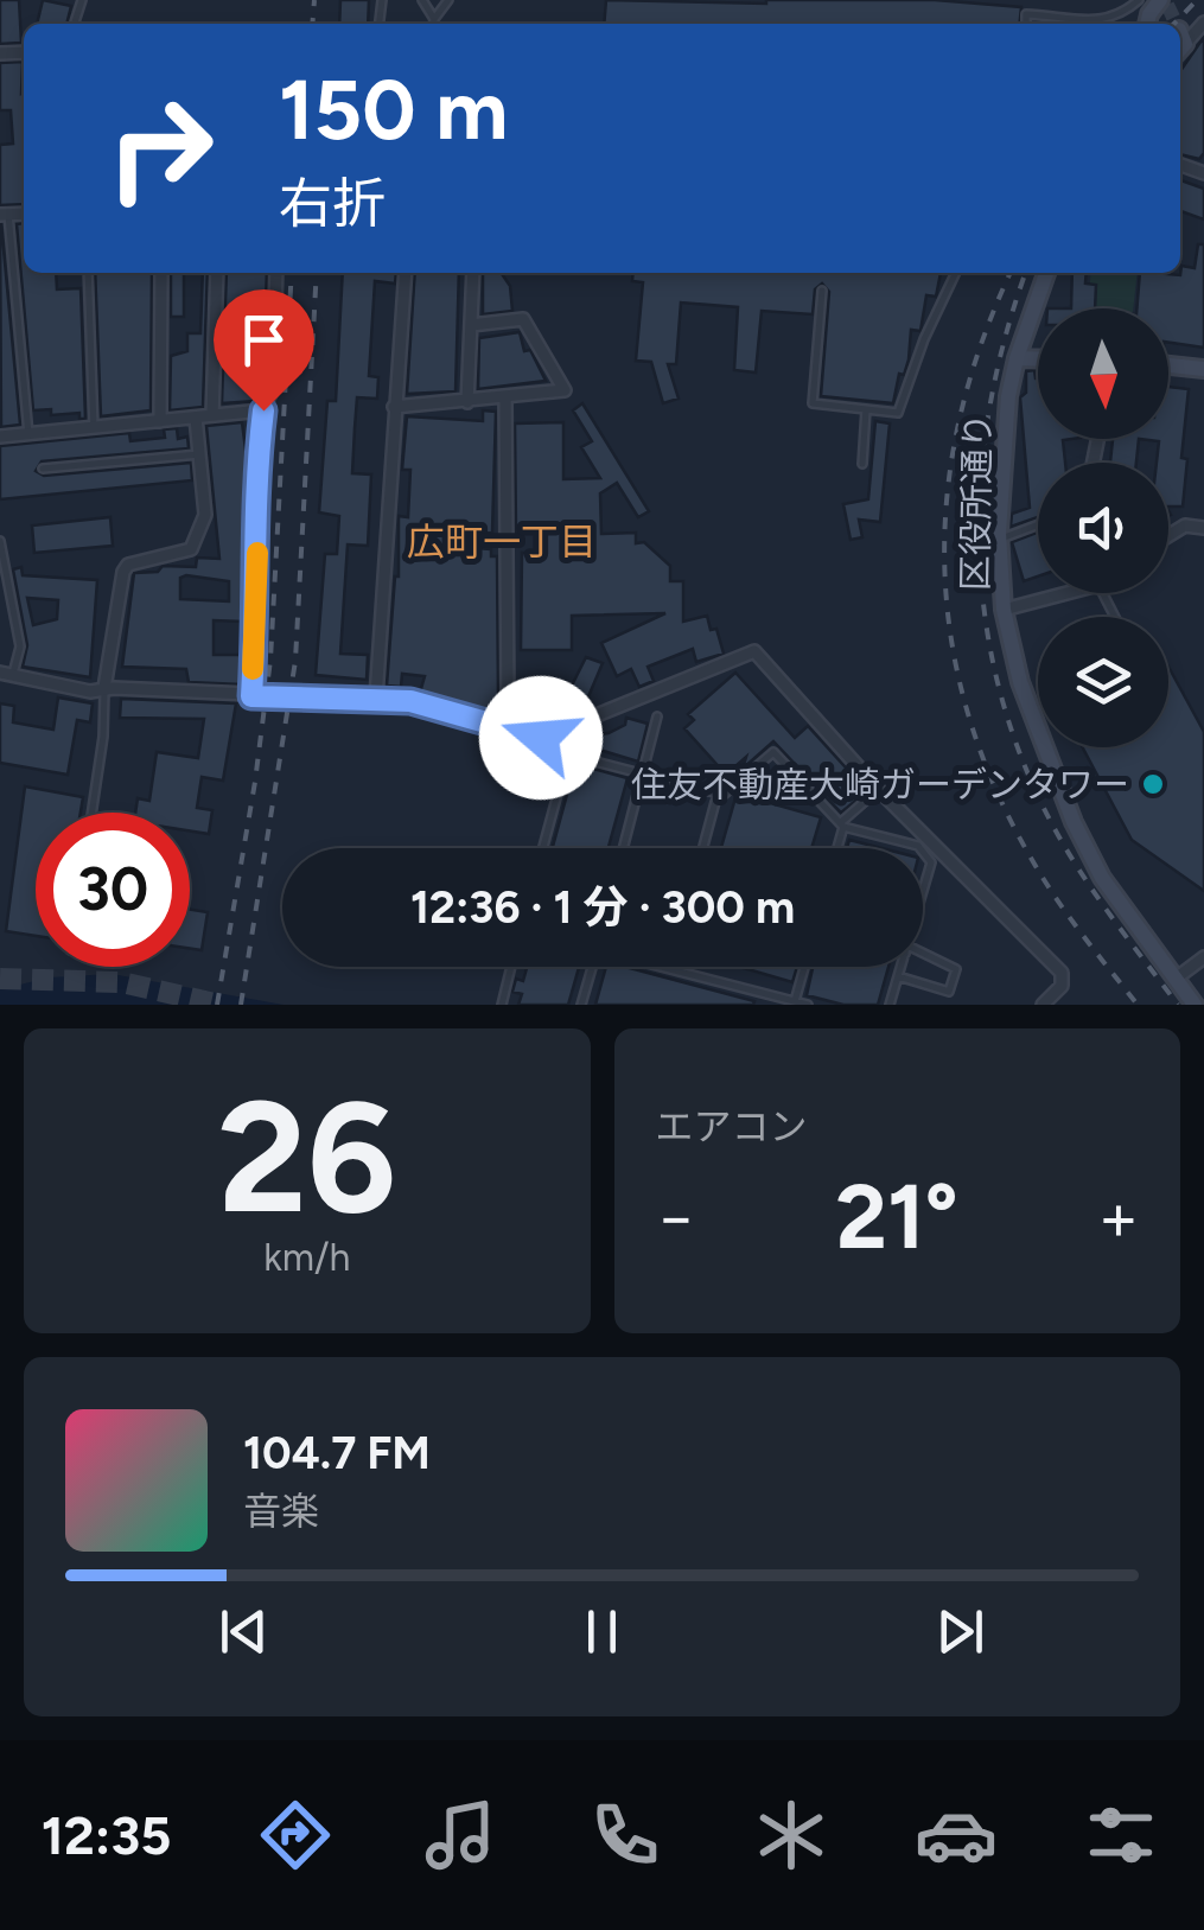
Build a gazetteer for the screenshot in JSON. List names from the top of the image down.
{
  "streets": {
    "street": ["区役所通り"]
  },
  "districts": ["広町一丁目"],
  "places": ["住友不動産大崎ガーデンタワー"],
  "north": "bottom",
  "page": {
    "turn": ["150 m", "右折"],
    "limit": "30",
    "trip": "12:36 · 1 分 · 300 m",
    "tile": [
      ["26", "km/h"],
      "エアコン"
    ],
    "heat": ["−", "21°", "+"],
    "song": ["104.7 FM", "音楽"],
    "tabs": "12:35"
  }
}
